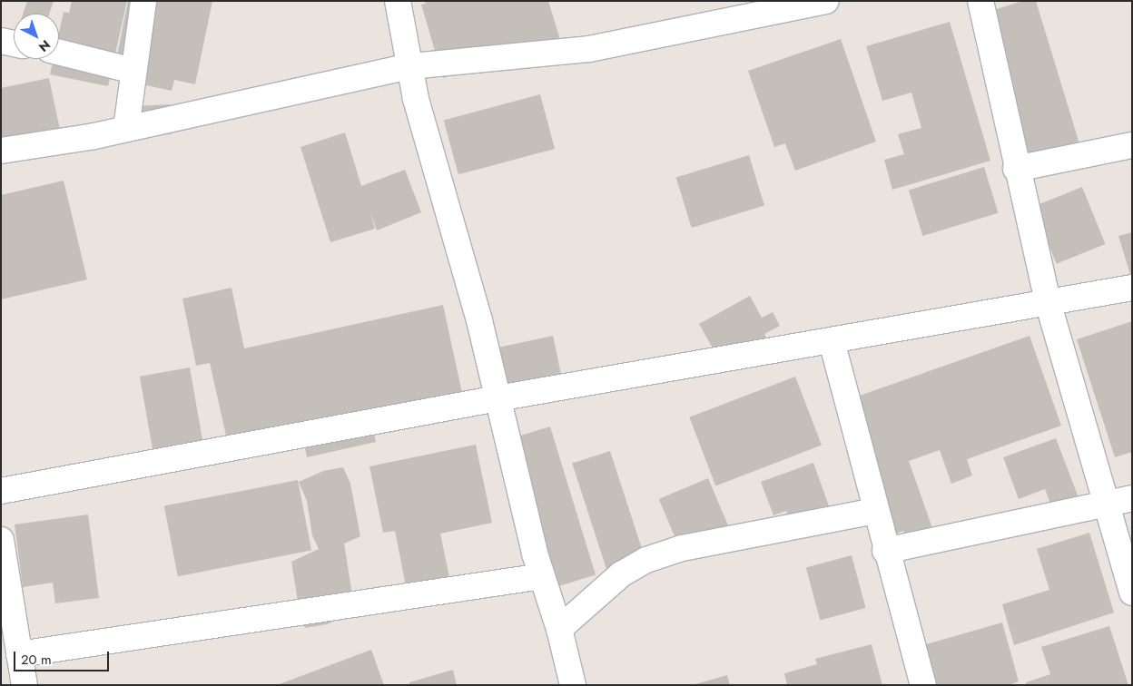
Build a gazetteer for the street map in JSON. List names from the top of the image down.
{
  "scale_bar": "20 m",
  "north": "bottom right"
}
